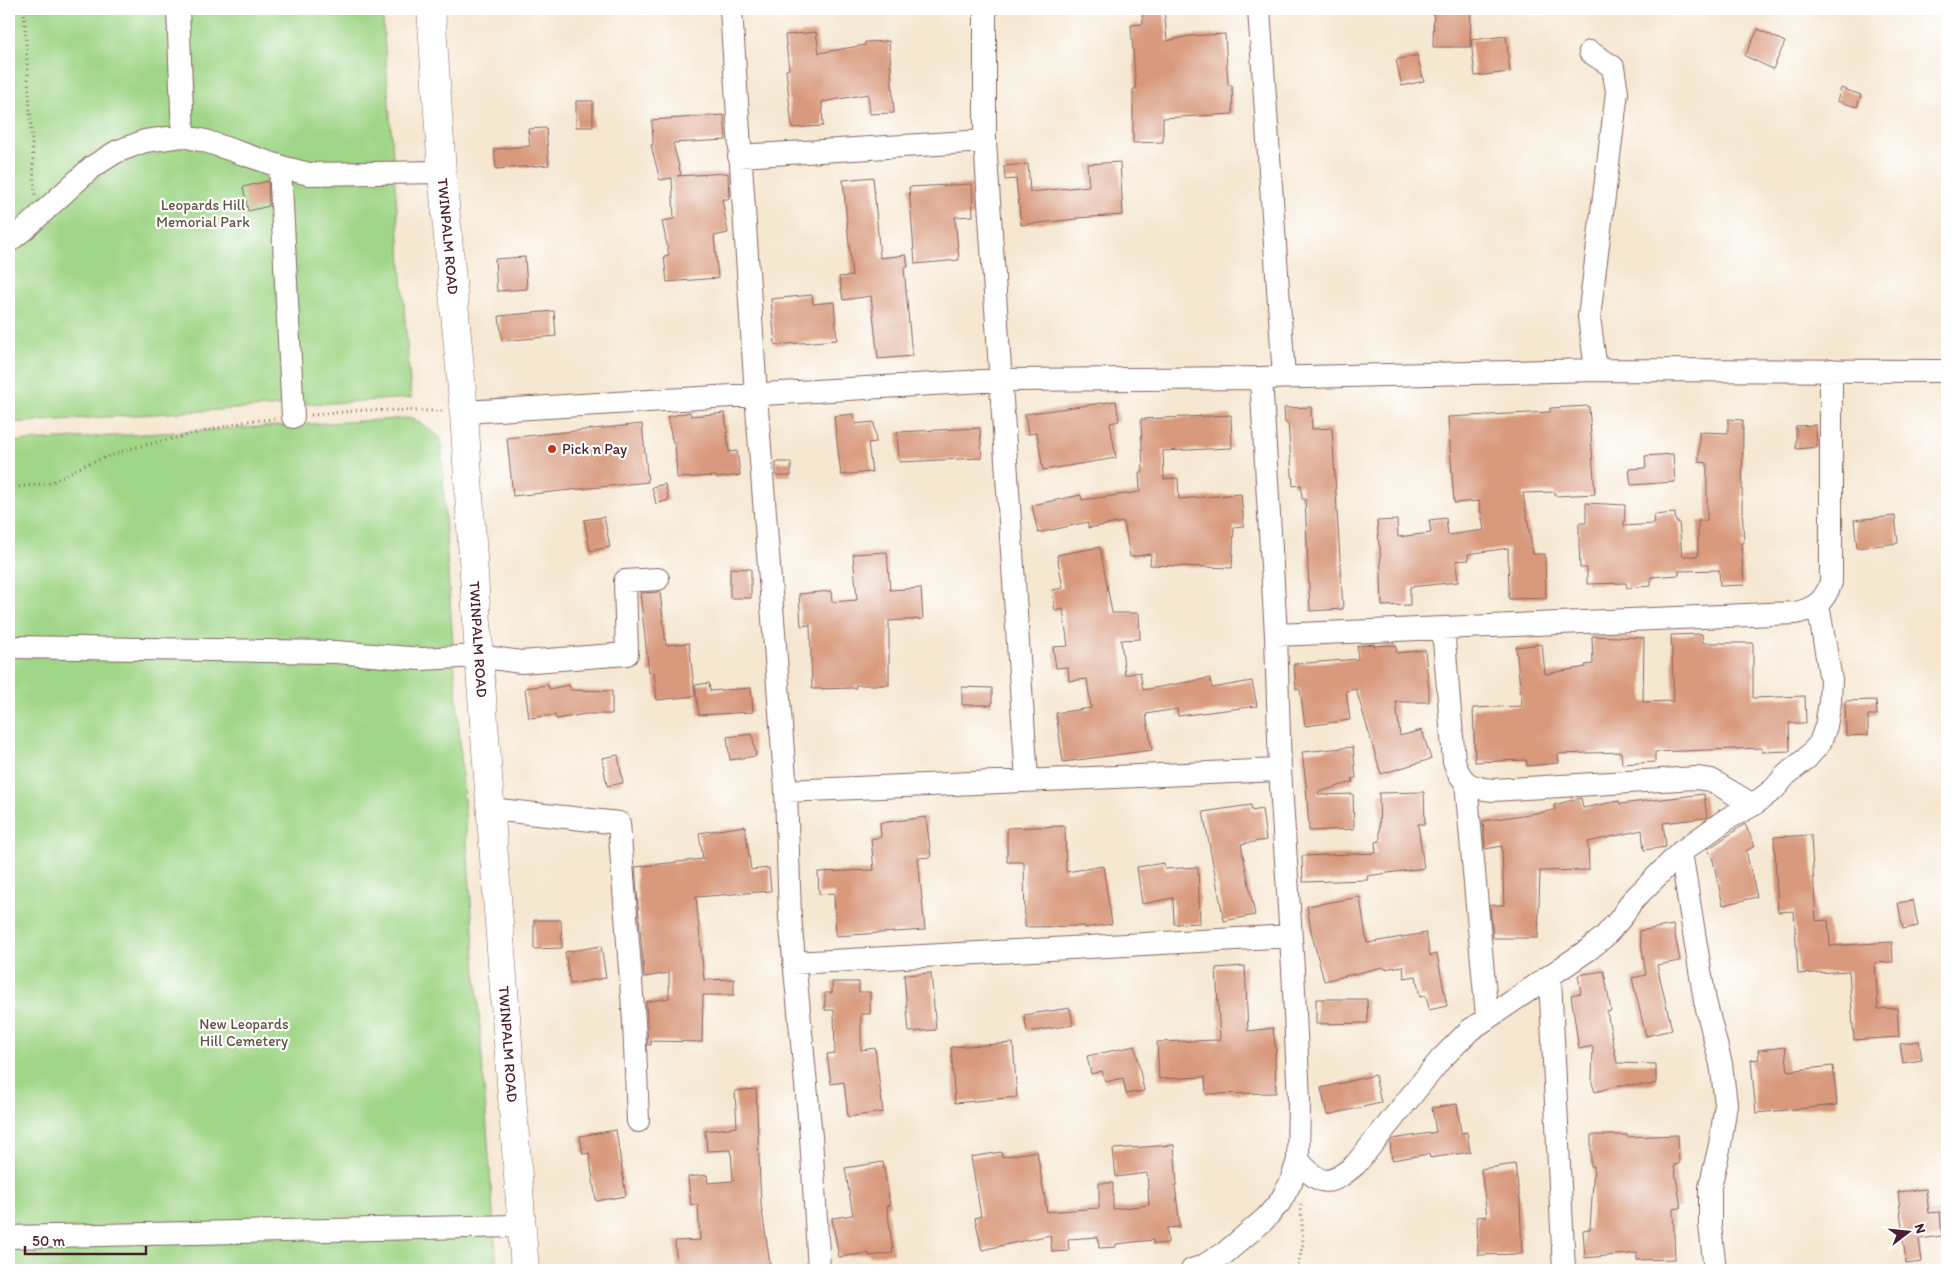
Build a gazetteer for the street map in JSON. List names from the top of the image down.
{
  "streets": {
    "main road": ["TWINPALM ROAD"]
  },
  "parks": ["Leopards Hill Memorial Park", "New Leopards Hill Cemetery"],
  "places": ["Pick n Pay"],
  "scale_bar": "50 m",
  "north": "right"
}
